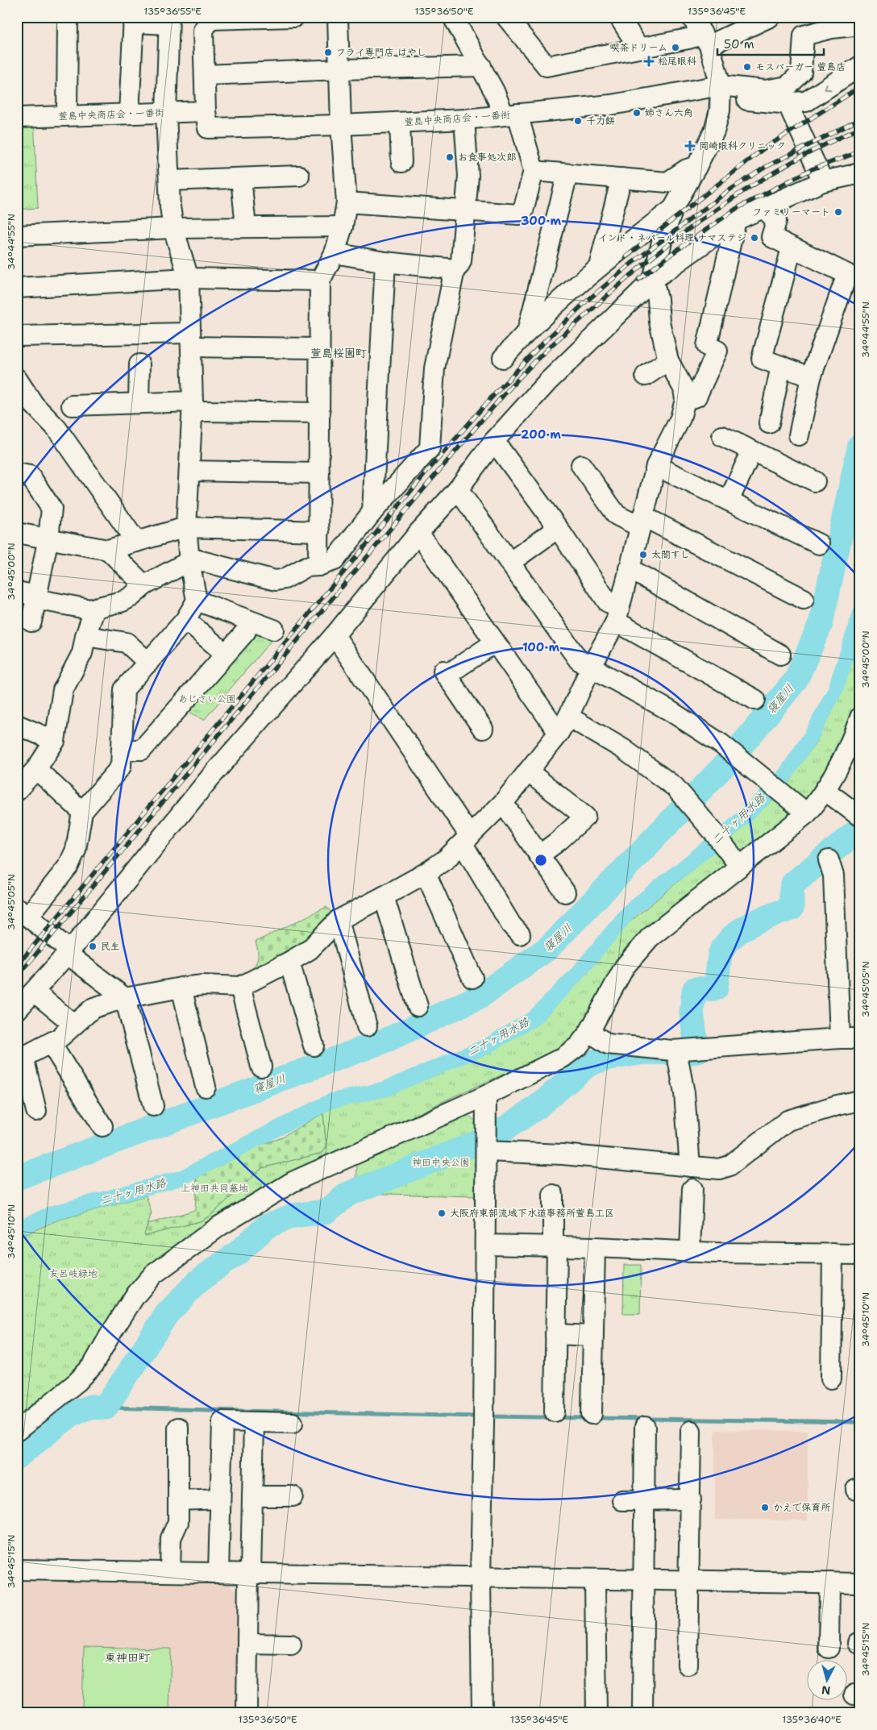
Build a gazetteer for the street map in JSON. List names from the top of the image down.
{
  "streets": {
    "street": ["萱島中央商店会・一番街"]
  },
  "districts": ["萱島桜園町", "東神田町"],
  "water": ["寝屋川", "二十ヶ用水路"],
  "parks": [
    "あじさい公園",
    "神田中央公園",
    "上神田共同墓地",
    "友呂岐緑地"
  ],
  "places": {
    "other": [
      "喫茶ドリーム",
      "フライ専門店 はやし",
      "モスバーガー 萱島店",
      "姉さん六角",
      "千力餅",
      "お食事処次郎",
      "ファミリーマート",
      "インド・ネパール料理 ナマステジ",
      "太閤すし",
      "民生",
      "大阪府東部流域下水道事務所萱島工区",
      "かえで保育所"
    ],
    "health": ["松尾眼科", "岡崎眼科クリニック"]
  },
  "scale_bar": "50 m",
  "north": "bottom",
  "coordinates": [
    "135°36'55\"E",
    "135°36'50\"E",
    "135°36'45\"E",
    "34°44'55\"N",
    "34°45'00\"N",
    "34°45'05\"N",
    "34°45'10\"N",
    "34°45'15\"N",
    "135°36'40\"E"
  ],
  "rings": ["300 m", "200 m", "100 m"]
}
